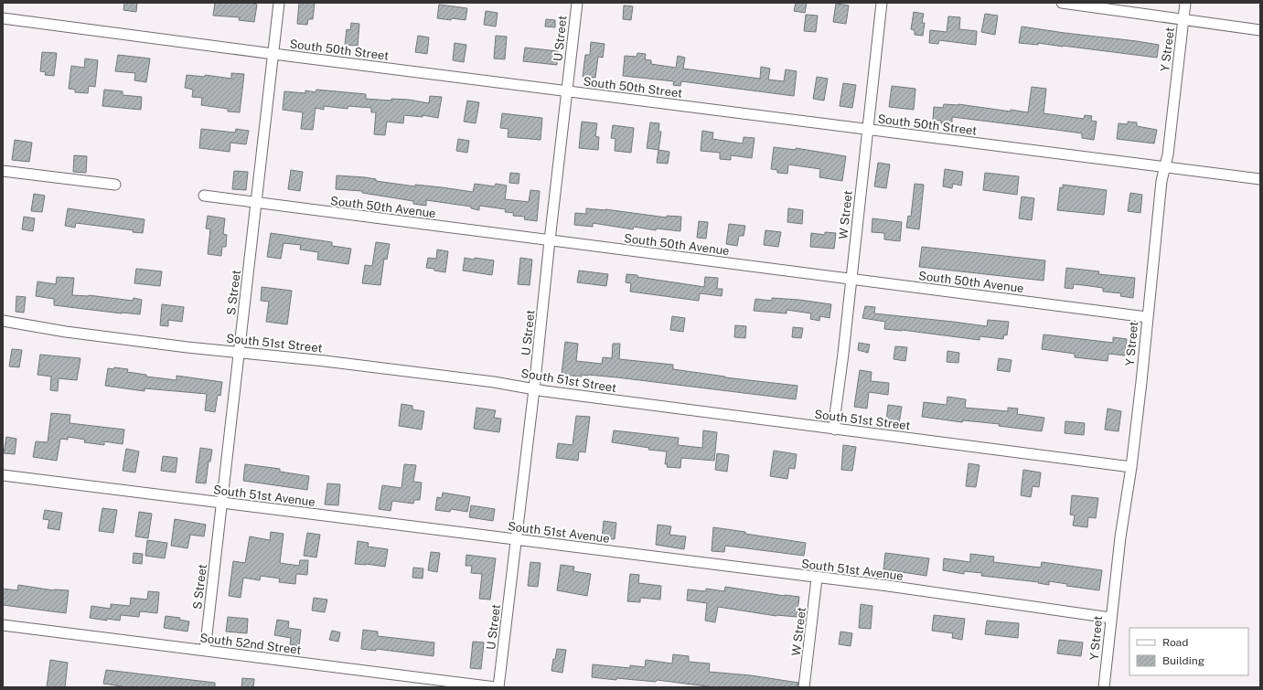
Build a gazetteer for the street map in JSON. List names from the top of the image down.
{
  "streets": {
    "street": [
      "U Street",
      "South 50th Street",
      "Y Street",
      "South 50th Avenue",
      "W Street",
      "S Street",
      "South 51st Street",
      "South 51st Avenue",
      "South 52nd Street"
    ]
  },
  "crossings": [
    ["U Street", "South 50th Street"],
    ["U Street", "South 50th Avenue"],
    ["U Street", "South 51st Street"],
    ["U Street", "South 51st Avenue"],
    ["U Street", "South 52nd Street"],
    ["South 50th Street", "Y Street"],
    ["South 50th Street", "W Street"],
    ["South 50th Street", "S Street"],
    ["Y Street", "South 50th Avenue"],
    ["Y Street", "South 51st Street"],
    ["Y Street", "South 51st Avenue"],
    ["South 50th Avenue", "W Street"],
    ["South 50th Avenue", "S Street"],
    ["W Street", "South 51st Street"],
    ["W Street", "South 51st Avenue"],
    ["S Street", "South 51st Street"],
    ["S Street", "South 51st Avenue"],
    ["S Street", "South 52nd Street"]
  ],
  "legend": ["Road", "Building"]
}
